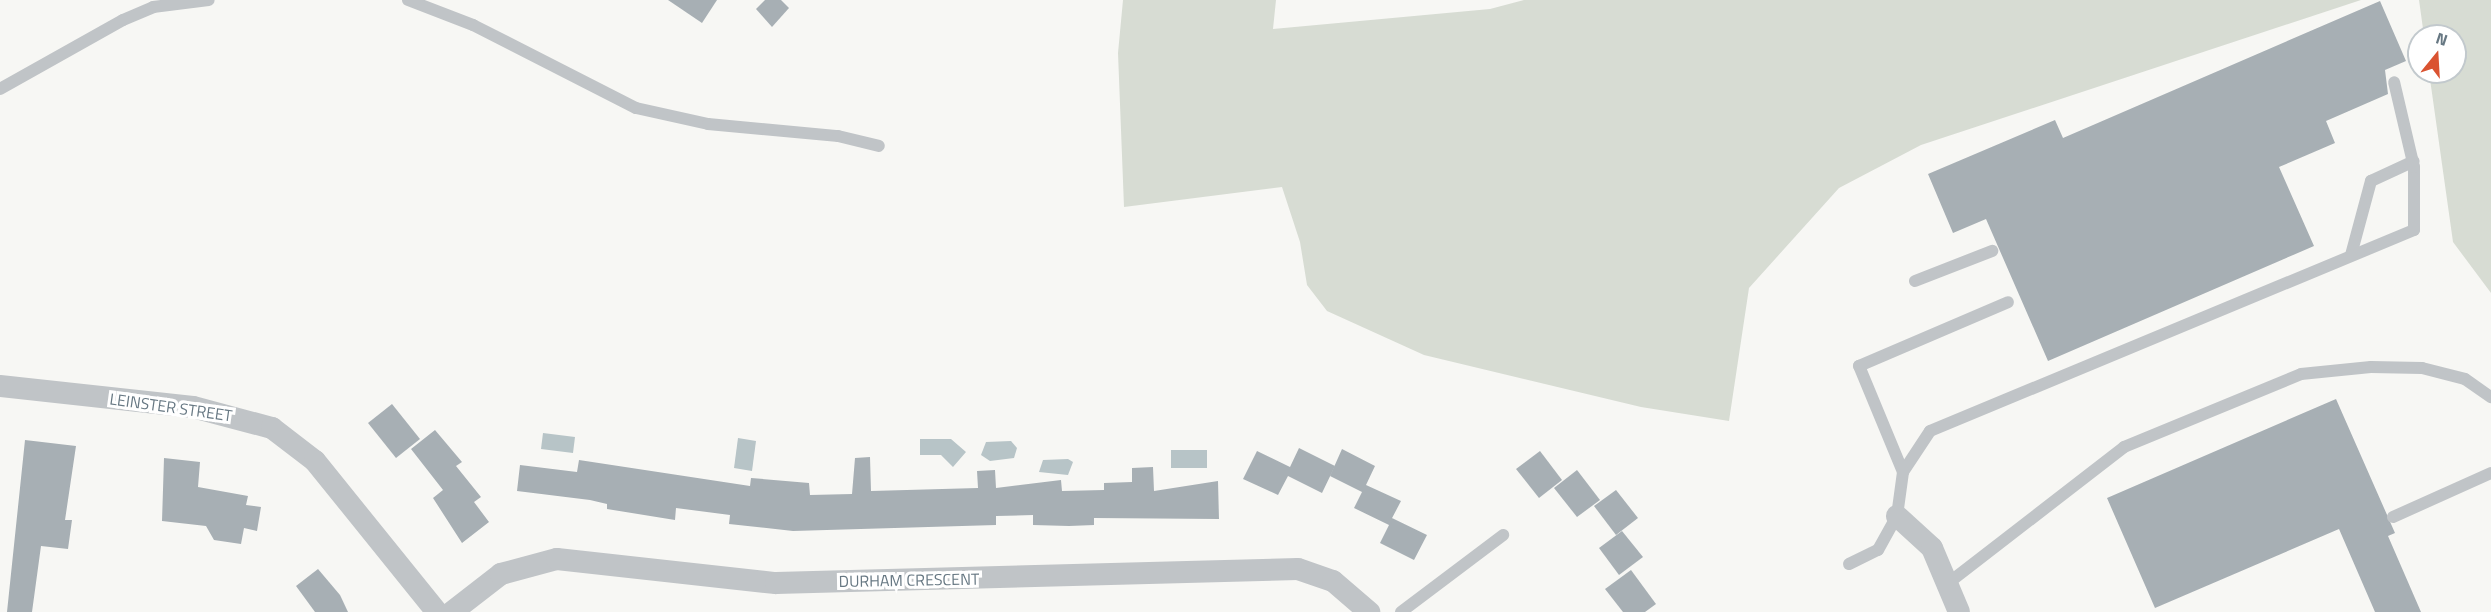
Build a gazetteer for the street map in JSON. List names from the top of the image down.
{
  "streets": {
    "street": ["LEINSTER STREET", "DURHAM CRESCENT"]
  },
  "north": "top"
}
